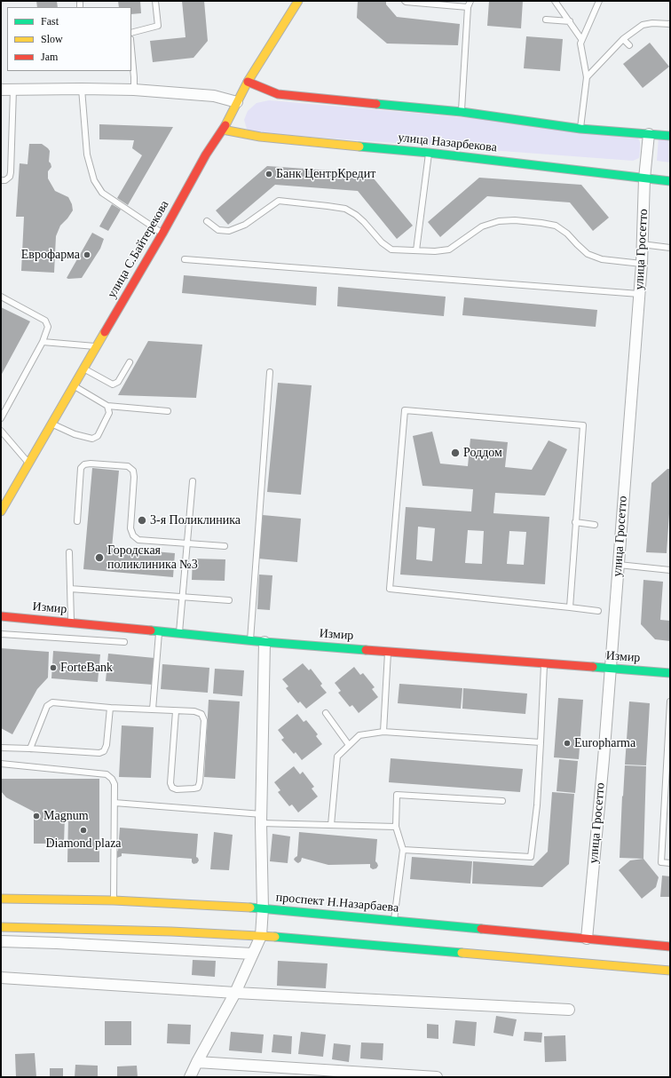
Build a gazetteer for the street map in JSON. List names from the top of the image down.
{
  "streets": {
    "main road": [
      "улица Назарбекова",
      "улица С.Байтерекова",
      "Измир",
      "проспект Н.Назарбаева"
    ],
    "street": ["улица Гросетто"]
  },
  "crossings": [
    ["улица Назарбекова", "улица С.Байтерекова"],
    ["улица Назарбекова", "улица Гросетто"],
    ["улица Гросетто", "Измир"],
    ["улица Гросетто", "проспект Н.Назарбаева"]
  ],
  "places": [
    "Банк ЦентрКредит",
    "Еврофарма",
    "Роддом",
    "3-я Поликлиника",
    "Городская поликлиника №3",
    "ForteBank",
    "Europharma",
    "Magnum",
    "Diamond plaza"
  ],
  "legend": ["Fast", "Slow", "Jam"]
}
